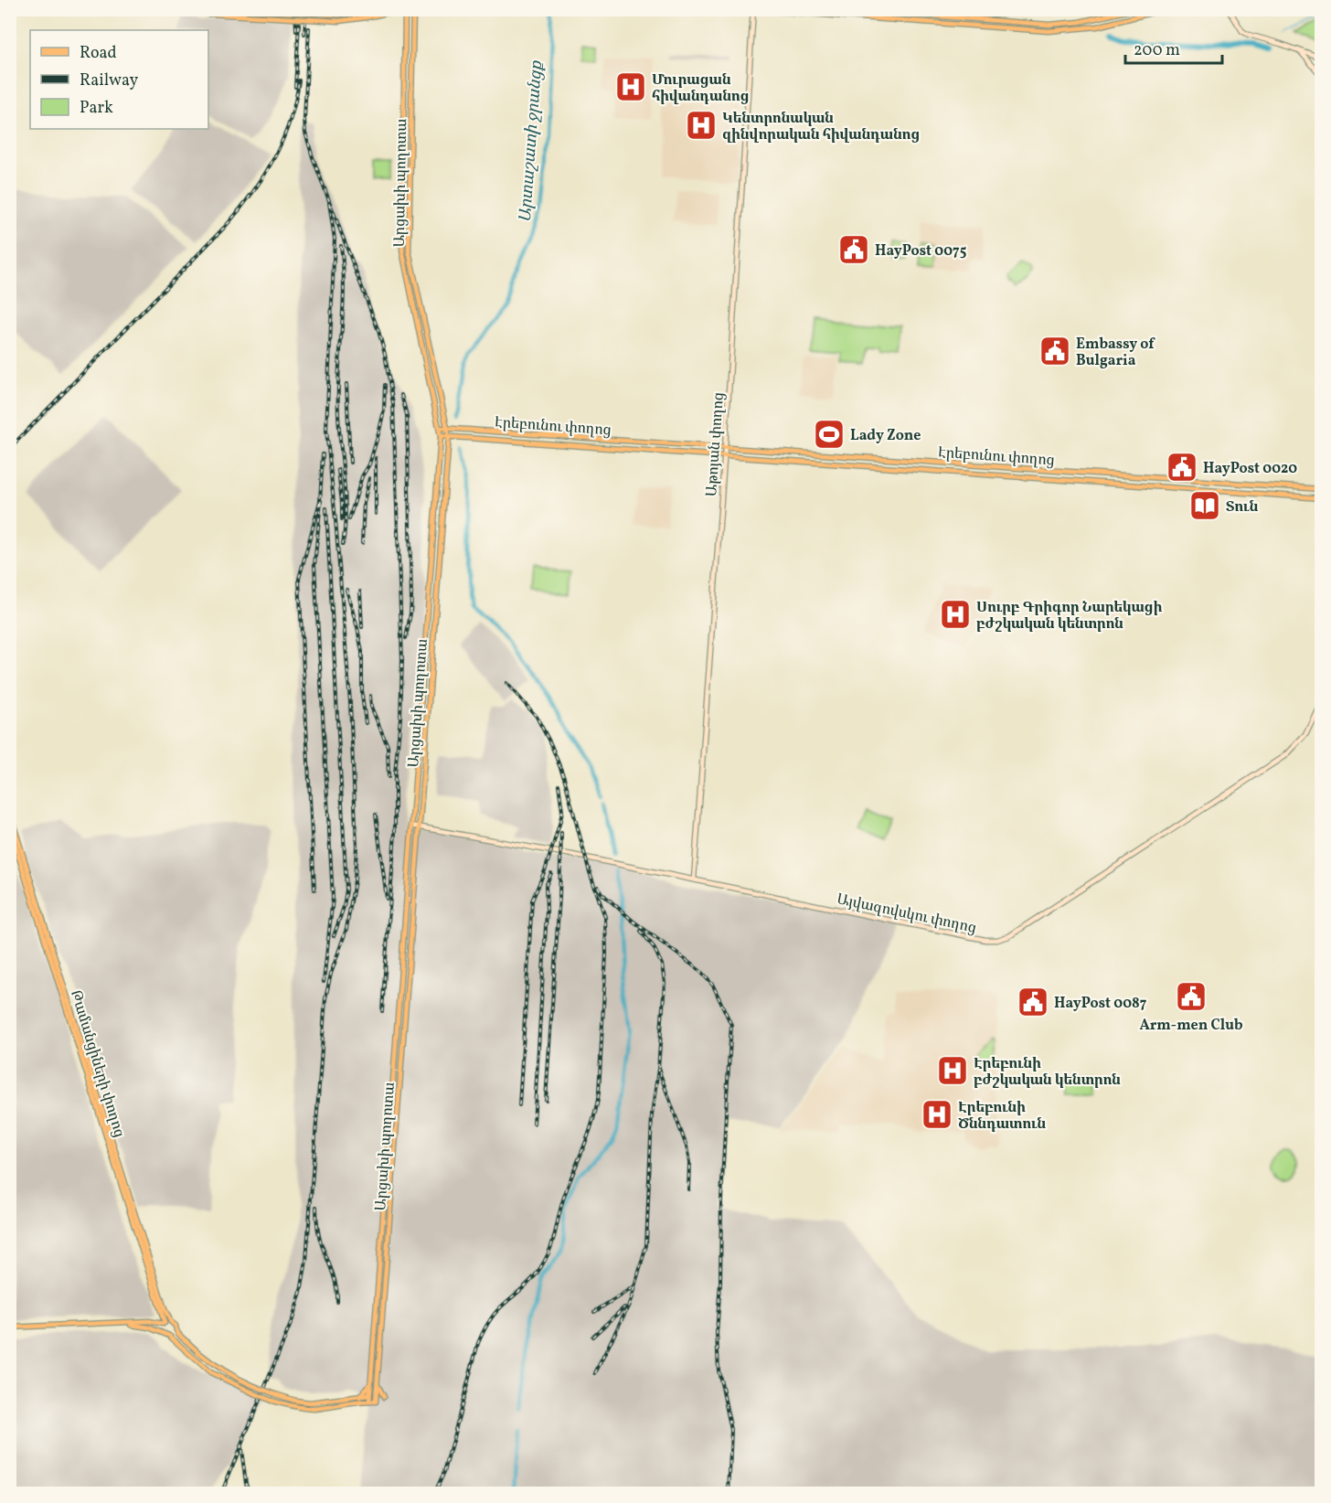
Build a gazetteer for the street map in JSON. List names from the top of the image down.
{
  "streets": {
    "main road": [
      "Արցախի պողոտա",
      "Էրեբունու փողոց",
      "Աթոյան փողոց",
      "Այվազովսկու փողոց",
      "Թամանցիների փողոց"
    ]
  },
  "crossings": [
    ["Արցախի պողոտա", "Էրեբունու փողոց"],
    ["Արցախի պողոտա", "Այվազովսկու փողոց"],
    ["Արցախի պողոտա", "Թամանցիների փողոց"],
    ["Էրեբունու փողոց", "Աթոյան փողոց"],
    ["Աթոյան փողոց", "Այվազովսկու փողոց"]
  ],
  "water": ["Արտաշատի ջրանցք"],
  "places": {
    "hospital": [
      "Մուրացան հիվանդանոց",
      "Կենտրոնական զինվորական հիվանդանոց",
      "Սուրբ Գրիգոր Նարեկացի բժշկական կենտրոն",
      "Էրեբունի բժշկական կենտրոն",
      "Էրեբունի Ծննդատուն"
    ],
    "public building": [
      "HayPost 0075",
      "Embassy of Bulgaria",
      "HayPost 0020",
      "Arm-men Club",
      "HayPost 0087"
    ],
    "sports": ["Lady Zone"],
    "library": ["Տուն"]
  },
  "legend": ["Road", "Railway", "Park"],
  "scale_bar": "200 m"
}
